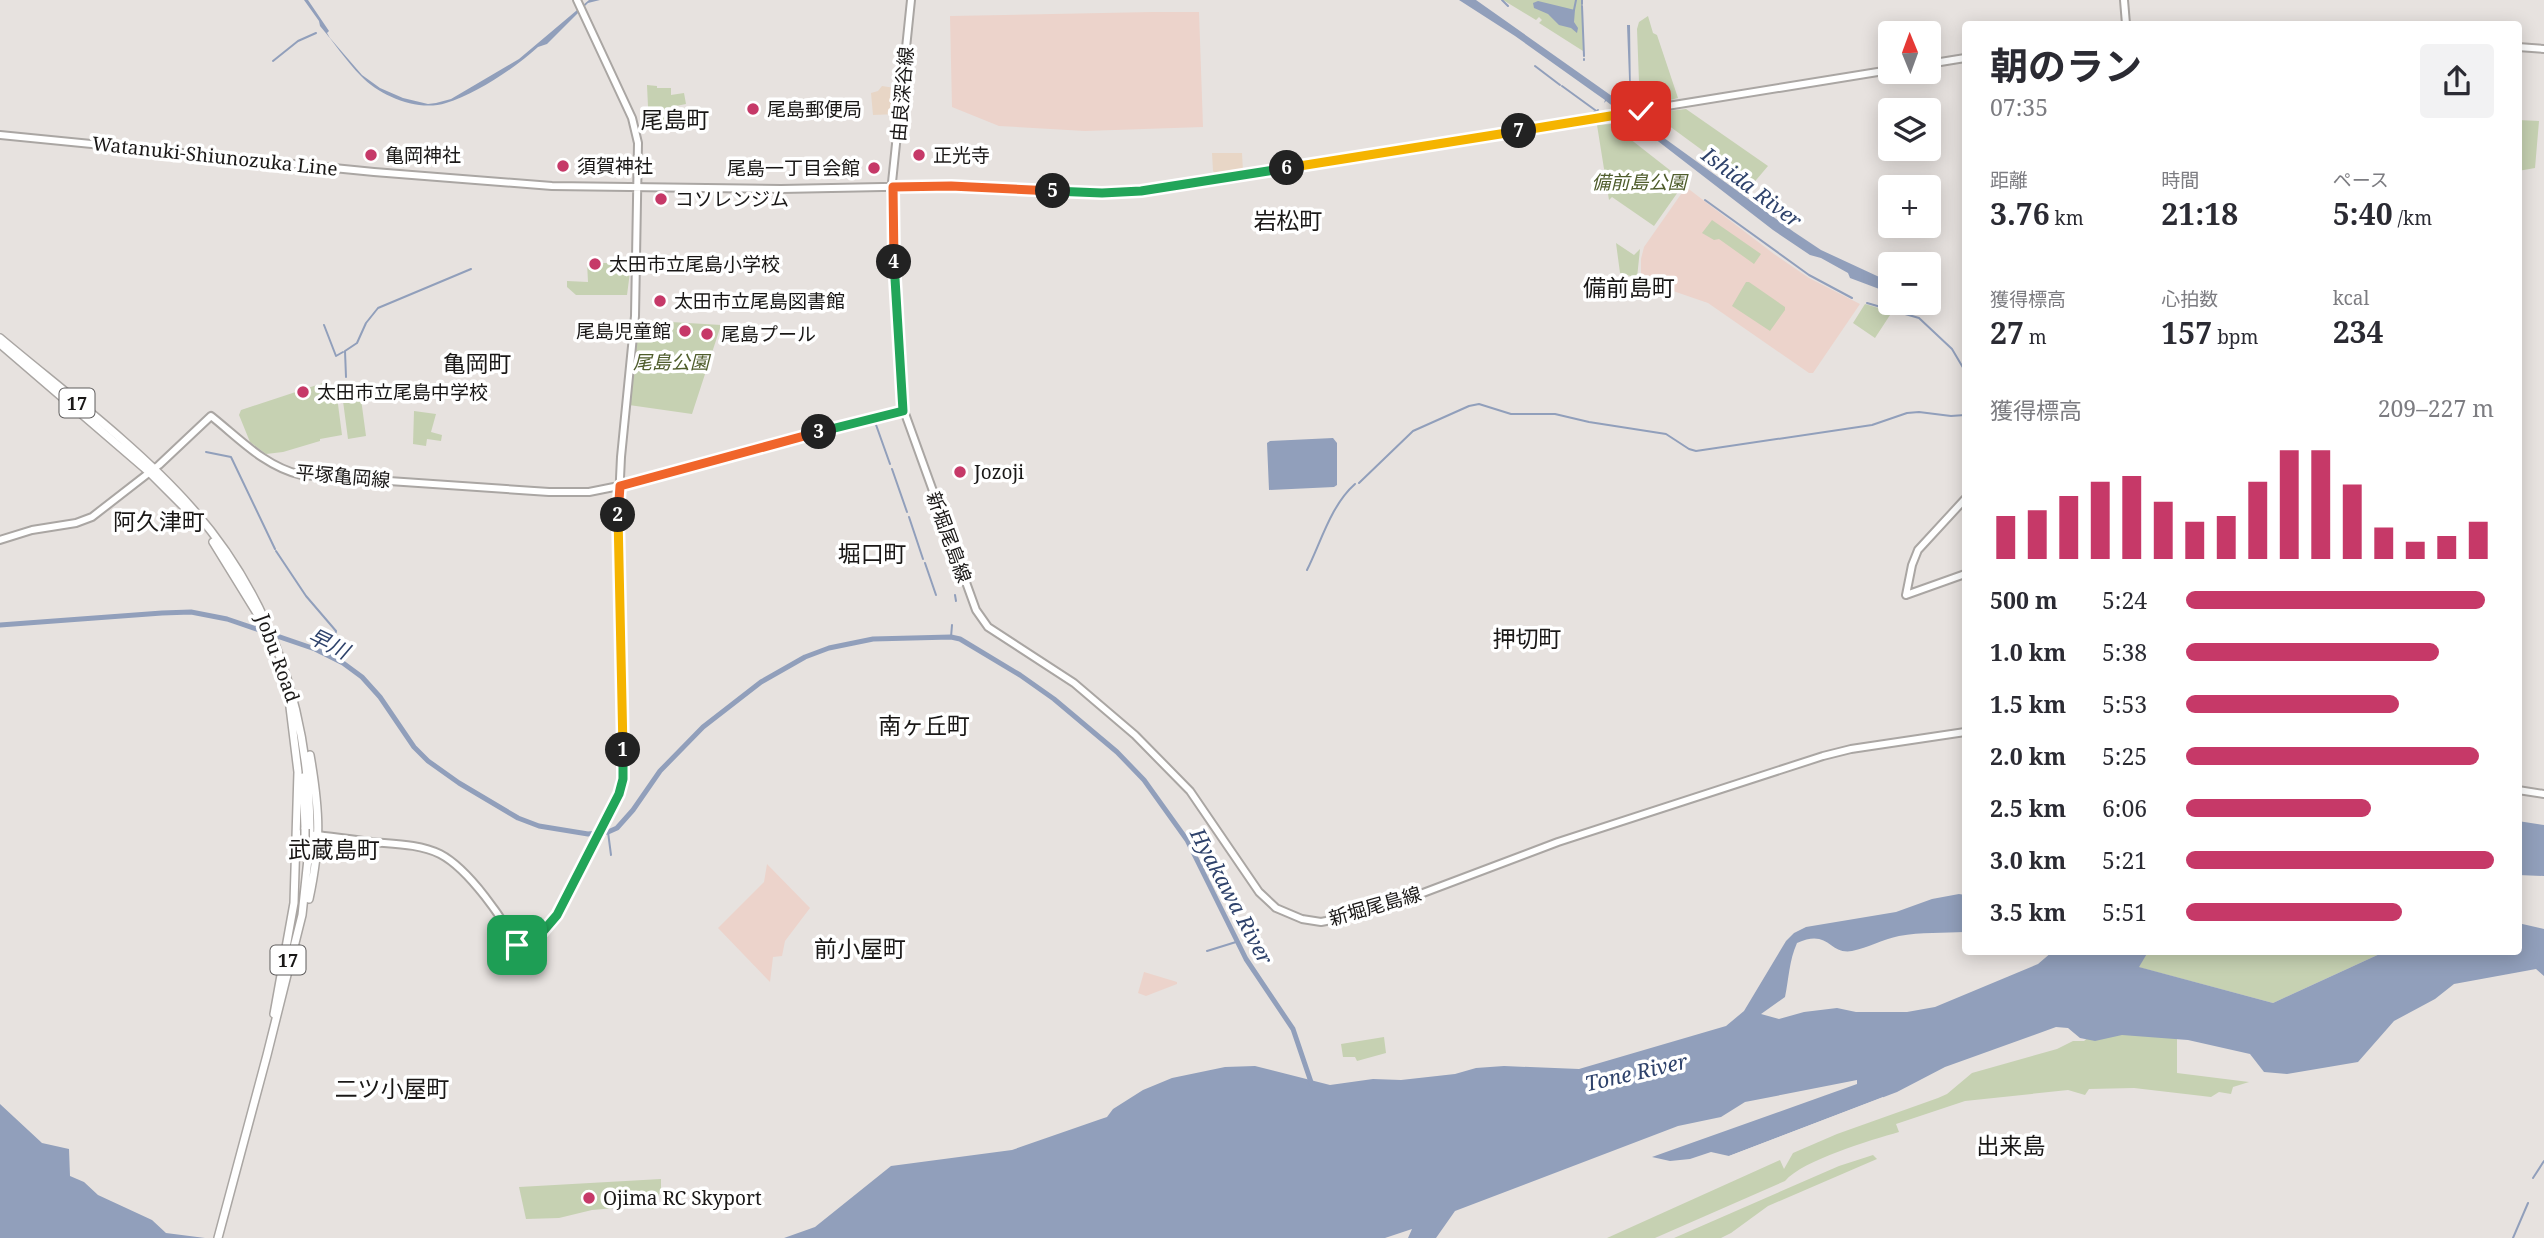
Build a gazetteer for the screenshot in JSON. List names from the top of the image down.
{
  "streets": {
    "highway": ["17", "Jobu Road"],
    "main road": [
      "由良深谷線",
      "Watanuki-Shiunozuka Line",
      "平塚亀岡線",
      "新堀尾島線"
    ]
  },
  "crossings": [
    ["由良深谷線", "Watanuki-Shiunozuka Line"],
    ["由良深谷線", "新堀尾島線"],
    ["Watanuki-Shiunozuka Line", "新堀尾島線"],
    ["平塚亀岡線", "Jobu Road"]
  ],
  "districts": [
    "尾島町",
    "岩松町",
    "備前島町",
    "亀岡町",
    "阿久津町",
    "堀口町",
    "押切町",
    "南ヶ丘町",
    "武蔵島町",
    "前小屋町",
    "二ツ小屋町",
    "出来島"
  ],
  "water": [
    "Ishida River",
    "早川",
    "Hyakawa River",
    "Tone River"
  ],
  "parks": ["備前島公園", "尾島公園"],
  "places": [
    "尾島郵便局",
    "亀岡神社",
    "正光寺",
    "須賀神社",
    "尾島一丁目会館",
    "コソレンジム",
    "太田市立尾島小学校",
    "太田市立尾島図書館",
    "尾島児童館",
    "尾島プール",
    "太田市立尾島中学校",
    "Jozoji",
    "Ojima RC Skyport"
  ],
  "north": "top",
  "page": {
    "map_buttons": ["+", "−"],
    "heading": ["朝のラン", "07:35"],
    "pins": [
      "7",
      "6",
      "5",
      "4",
      "3",
      "2",
      "1"
    ],
    "stats": [
      ["距離", "3.76 km"],
      ["時間", "21:18"],
      ["ペース", "5:40 /km"],
      ["獲得標高", "27 m"],
      ["心拍数", "157 bpm"],
      ["kcal", "234"]
    ],
    "chart": ["獲得標高", "209–227 m"],
    "list": [
      {
        "name": "500 m",
        "note": "5:24"
      },
      {
        "name": "1.0 km",
        "note": "5:38"
      },
      {
        "name": "1.5 km",
        "note": "5:53"
      },
      {
        "name": "2.0 km",
        "note": "5:25"
      },
      {
        "name": "2.5 km",
        "note": "6:06"
      },
      {
        "name": "3.0 km",
        "note": "5:21"
      },
      {
        "name": "3.5 km",
        "note": "5:51"
      }
    ]
  }
}
